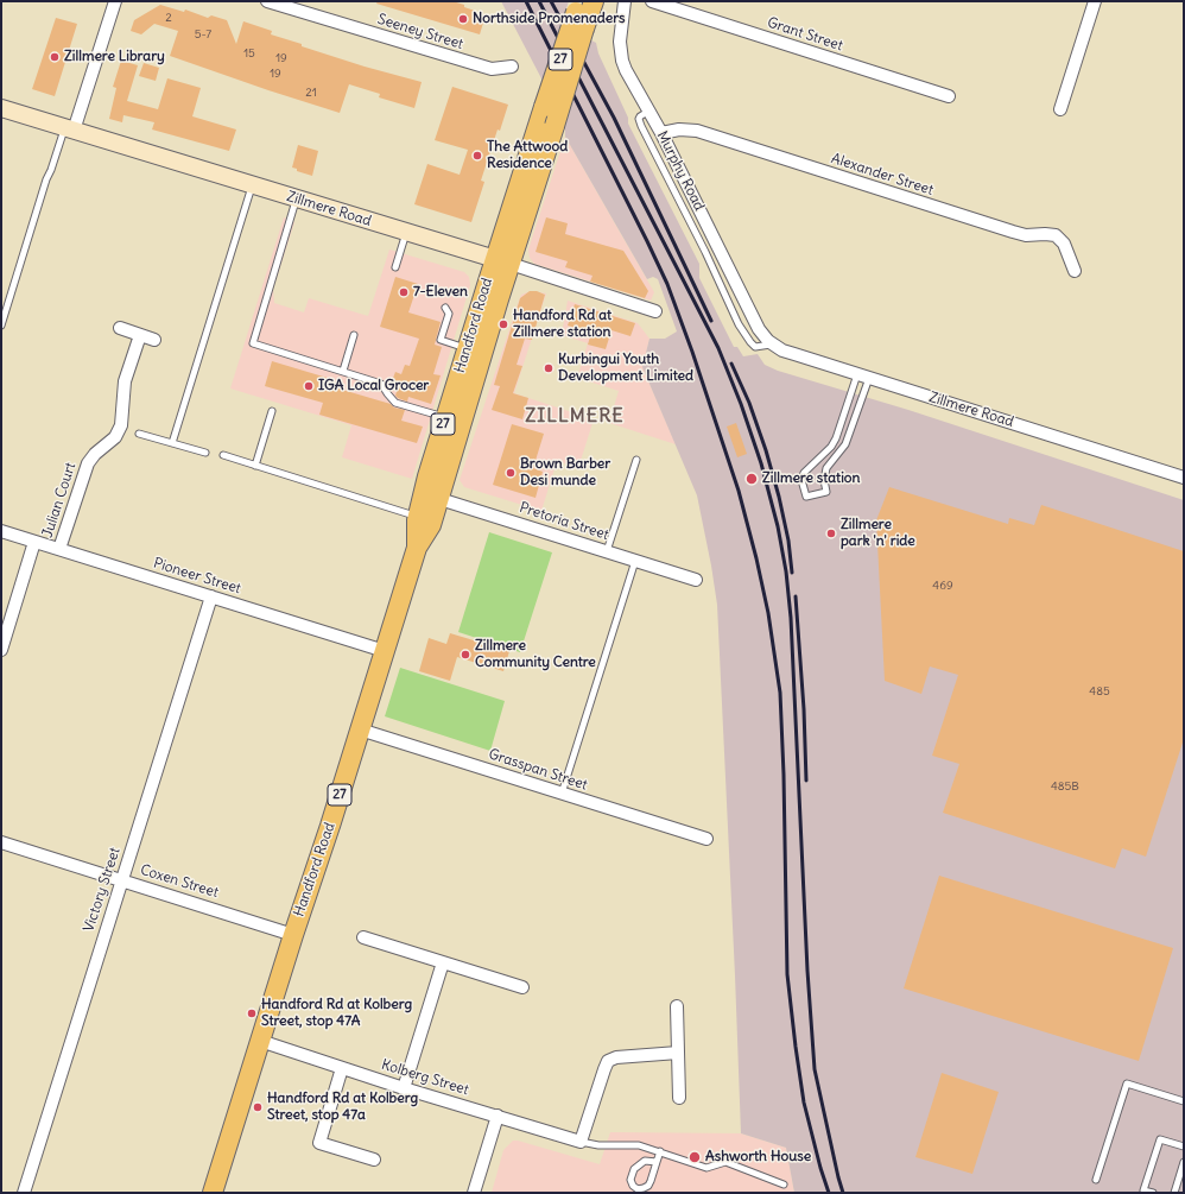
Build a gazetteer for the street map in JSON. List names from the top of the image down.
{
  "streets": {
    "main road": ["27", "Zillmere Road", "Handford Road"],
    "street": [
      "Seeney Street",
      "Grant Street",
      "Murphy Road",
      "Alexander Street",
      "Julian Court",
      "Pretoria Street",
      "Pioneer Street",
      "Grasspan Street",
      "Coxen Street",
      "Victory Street",
      "Kolberg Street"
    ]
  },
  "crossings": [
    ["27", "Handford Road"],
    ["Murphy Road", "Alexander Street"],
    ["Murphy Road", "Zillmere Road"],
    ["Zillmere Road", "Handford Road"],
    ["Handford Road", "Pretoria Street"],
    ["Handford Road", "Pioneer Street"],
    ["Handford Road", "Grasspan Street"],
    ["Handford Road", "Coxen Street"],
    ["Handford Road", "Kolberg Street"],
    ["Julian Court", "Pioneer Street"],
    ["Pioneer Street", "Victory Street"],
    ["Coxen Street", "Victory Street"]
  ],
  "districts": ["ZILLMERE"],
  "places": [
    "Northside Promenaders",
    "Zillmere Library",
    "The Attwood Residence",
    "7-Eleven",
    "Handford Rd at Zillmere station",
    "Kurbingui Youth Development Limited",
    "IGA Local Grocer",
    "Brown Barber Desi munde",
    "Zillmere station",
    "Zillmere park 'n' ride",
    "Zillmere Community Centre",
    "Handford Rd at Kolberg Street, stop 47A",
    "Handford Rd at Kolberg Street, stop 47a",
    "Ashworth House"
  ],
  "house_numbers": [
    "2",
    "5-7",
    "15",
    "19",
    "19",
    "21",
    "469",
    "485",
    "485B"
  ]
}
